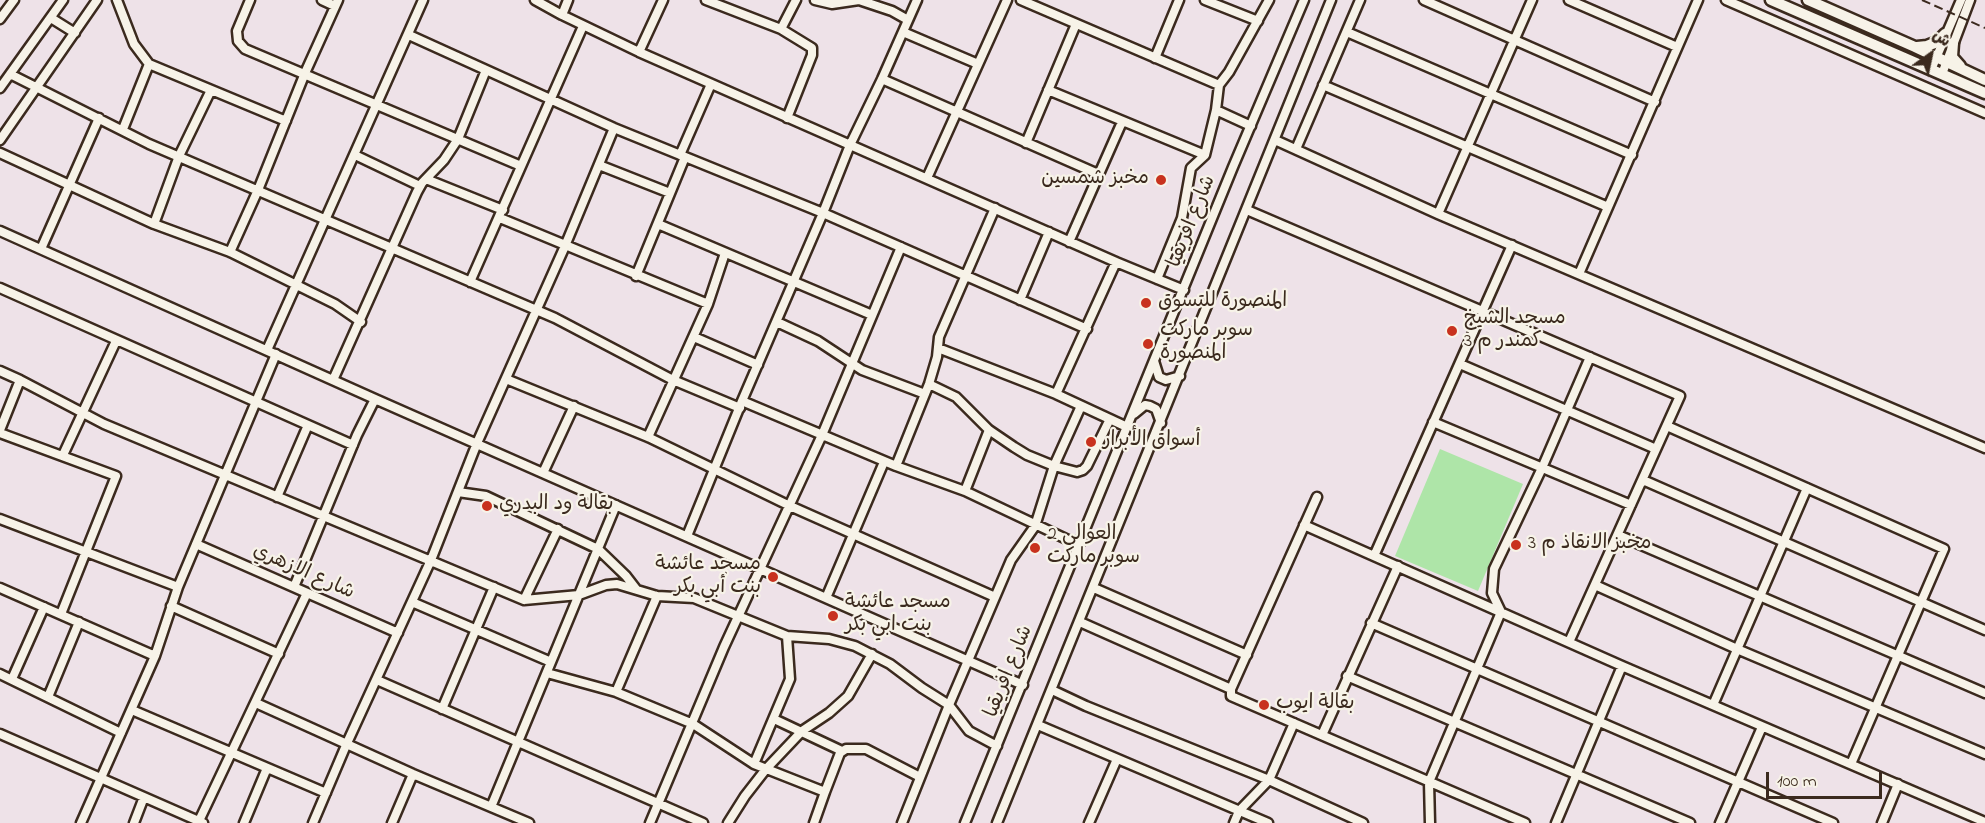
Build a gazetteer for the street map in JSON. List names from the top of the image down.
{
  "streets": {
    "street": ["شارع افريقيا", "شارع الازهري"]
  },
  "places": [
    "مخبز شمسين",
    "المنصورة للتسوق",
    "مسجد الشيخ كمندر م 3",
    "سوبر ماركت المنصورة",
    "أسواق الأبرار",
    "بقالة ود البدري",
    "مخبز الانقاذ م 3",
    "العوالي 2 سوبر ماركت",
    "مسجد عائشة بنت أبي بكر",
    "مسجد عائشة بنت ابي بكر",
    "بقالة ايوب"
  ],
  "scale_bar": "100 m",
  "north": "top right"
}
